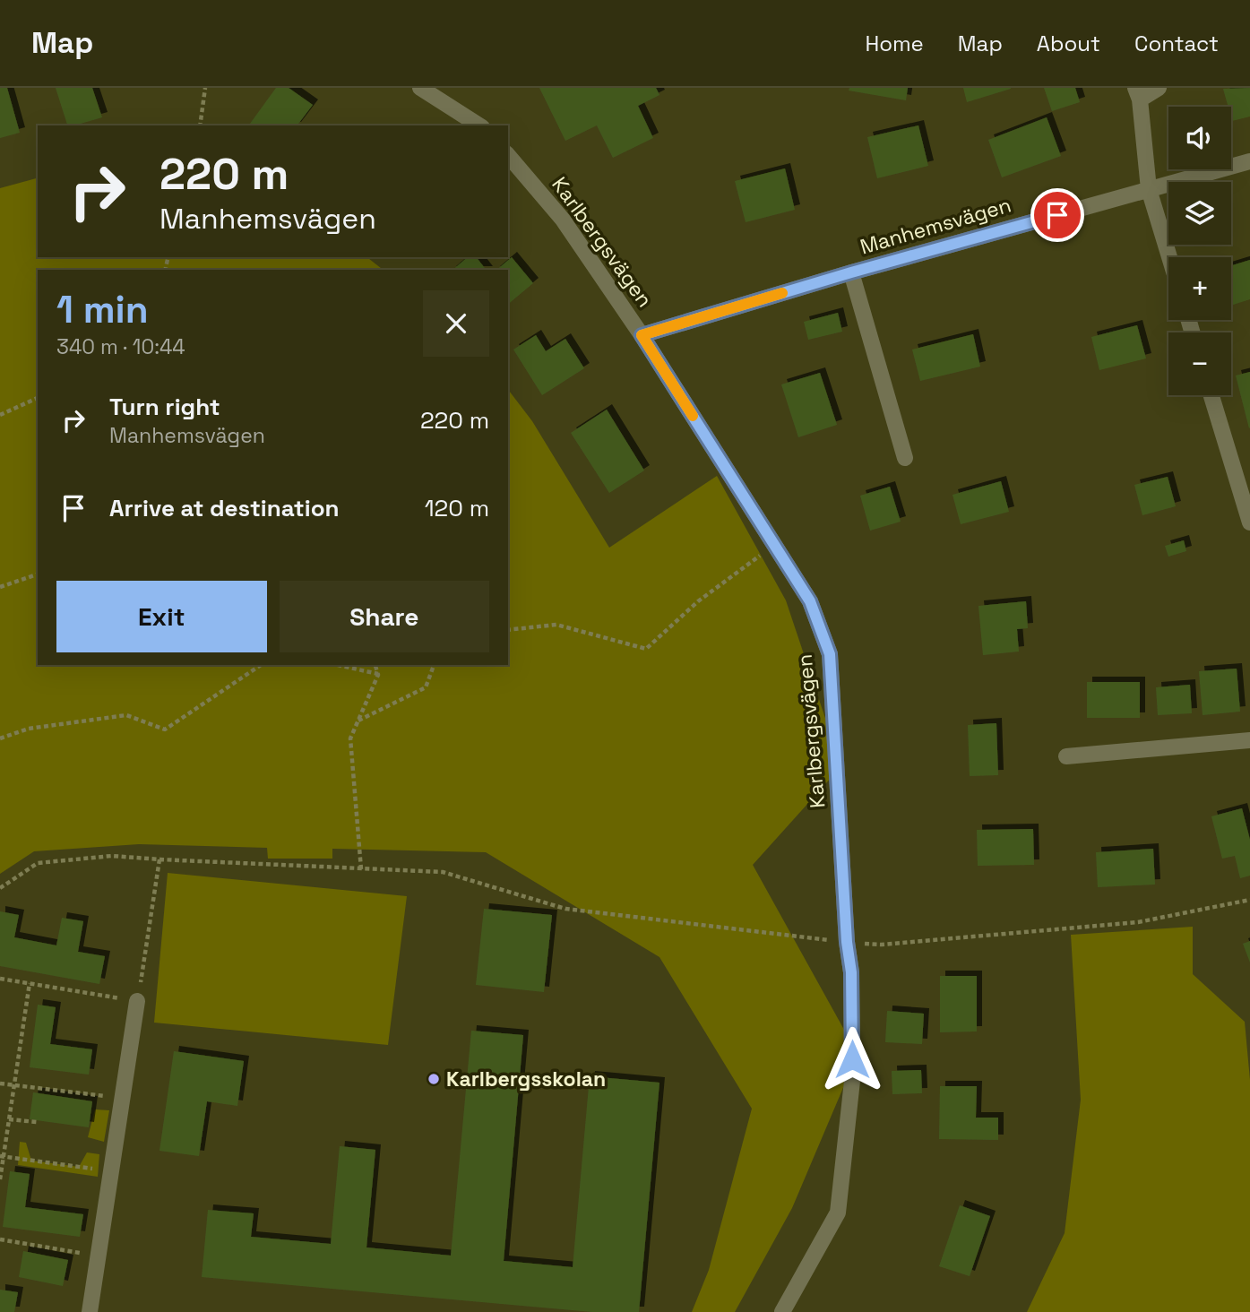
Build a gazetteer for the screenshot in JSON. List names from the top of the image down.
{
  "streets": {
    "street": ["Manhemsvägen", "Karlbergsvägen"]
  },
  "crossings": [
    ["Manhemsvägen", "Karlbergsvägen"]
  ],
  "places": ["Karlbergsskolan"],
  "page": {
    "header": "Map",
    "nav": [
      "Home",
      "Map",
      "About",
      "Contact"
    ],
    "map_buttons": ["+", "−"],
    "turn": ["220 m", "Manhemsvägen"],
    "heading": ["1 min", "340 m · 10:44"],
    "list": [
      {
        "name": "Turn right",
        "note": "Manhemsvägen",
        "value": "220 m"
      },
      {
        "name": "Arrive at destination",
        "value": "120 m"
      }
    ],
    "buttons": ["Exit", "Share"]
  }
}
